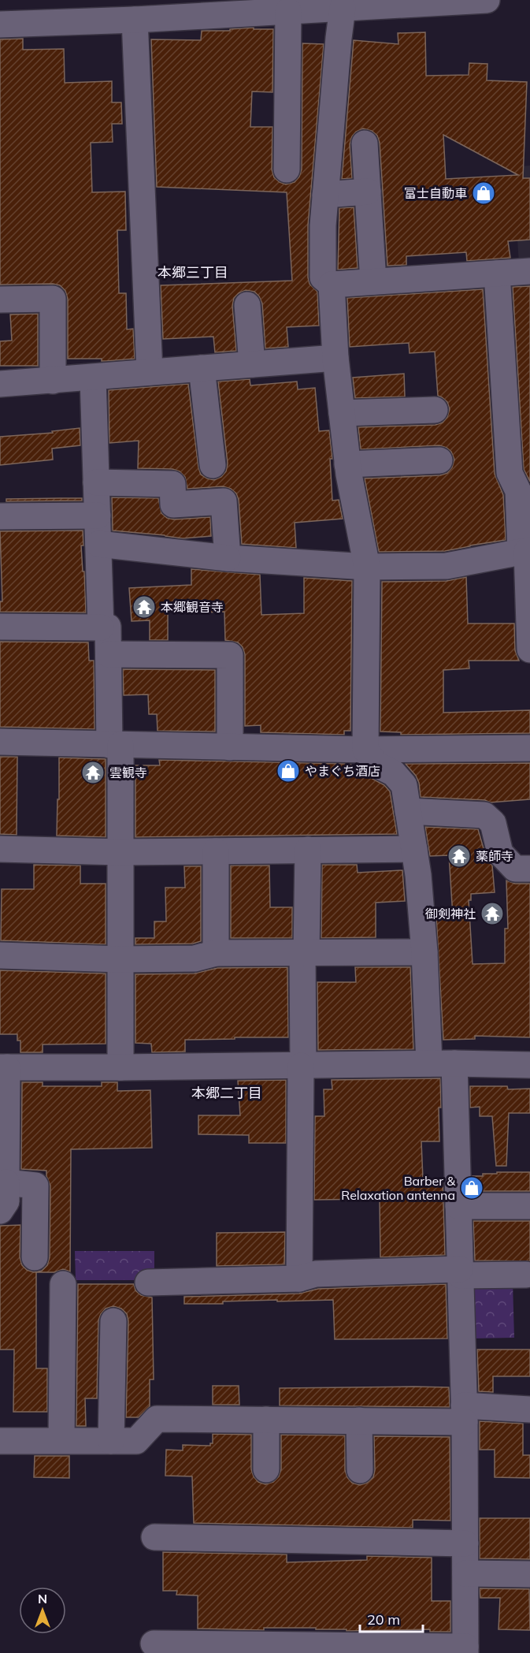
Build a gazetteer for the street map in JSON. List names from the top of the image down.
{
  "districts": ["本郷三丁目", "本郷二丁目"],
  "places": {
    "shop": ["富士自動車", "やまぐち酒店", "Barber & Relaxation antenna"],
    "temple": [
      "本郷観音寺",
      "雲観寺",
      "薬師寺",
      "御剣神社"
    ]
  },
  "scale_bar": "20 m",
  "north": "top"
}
